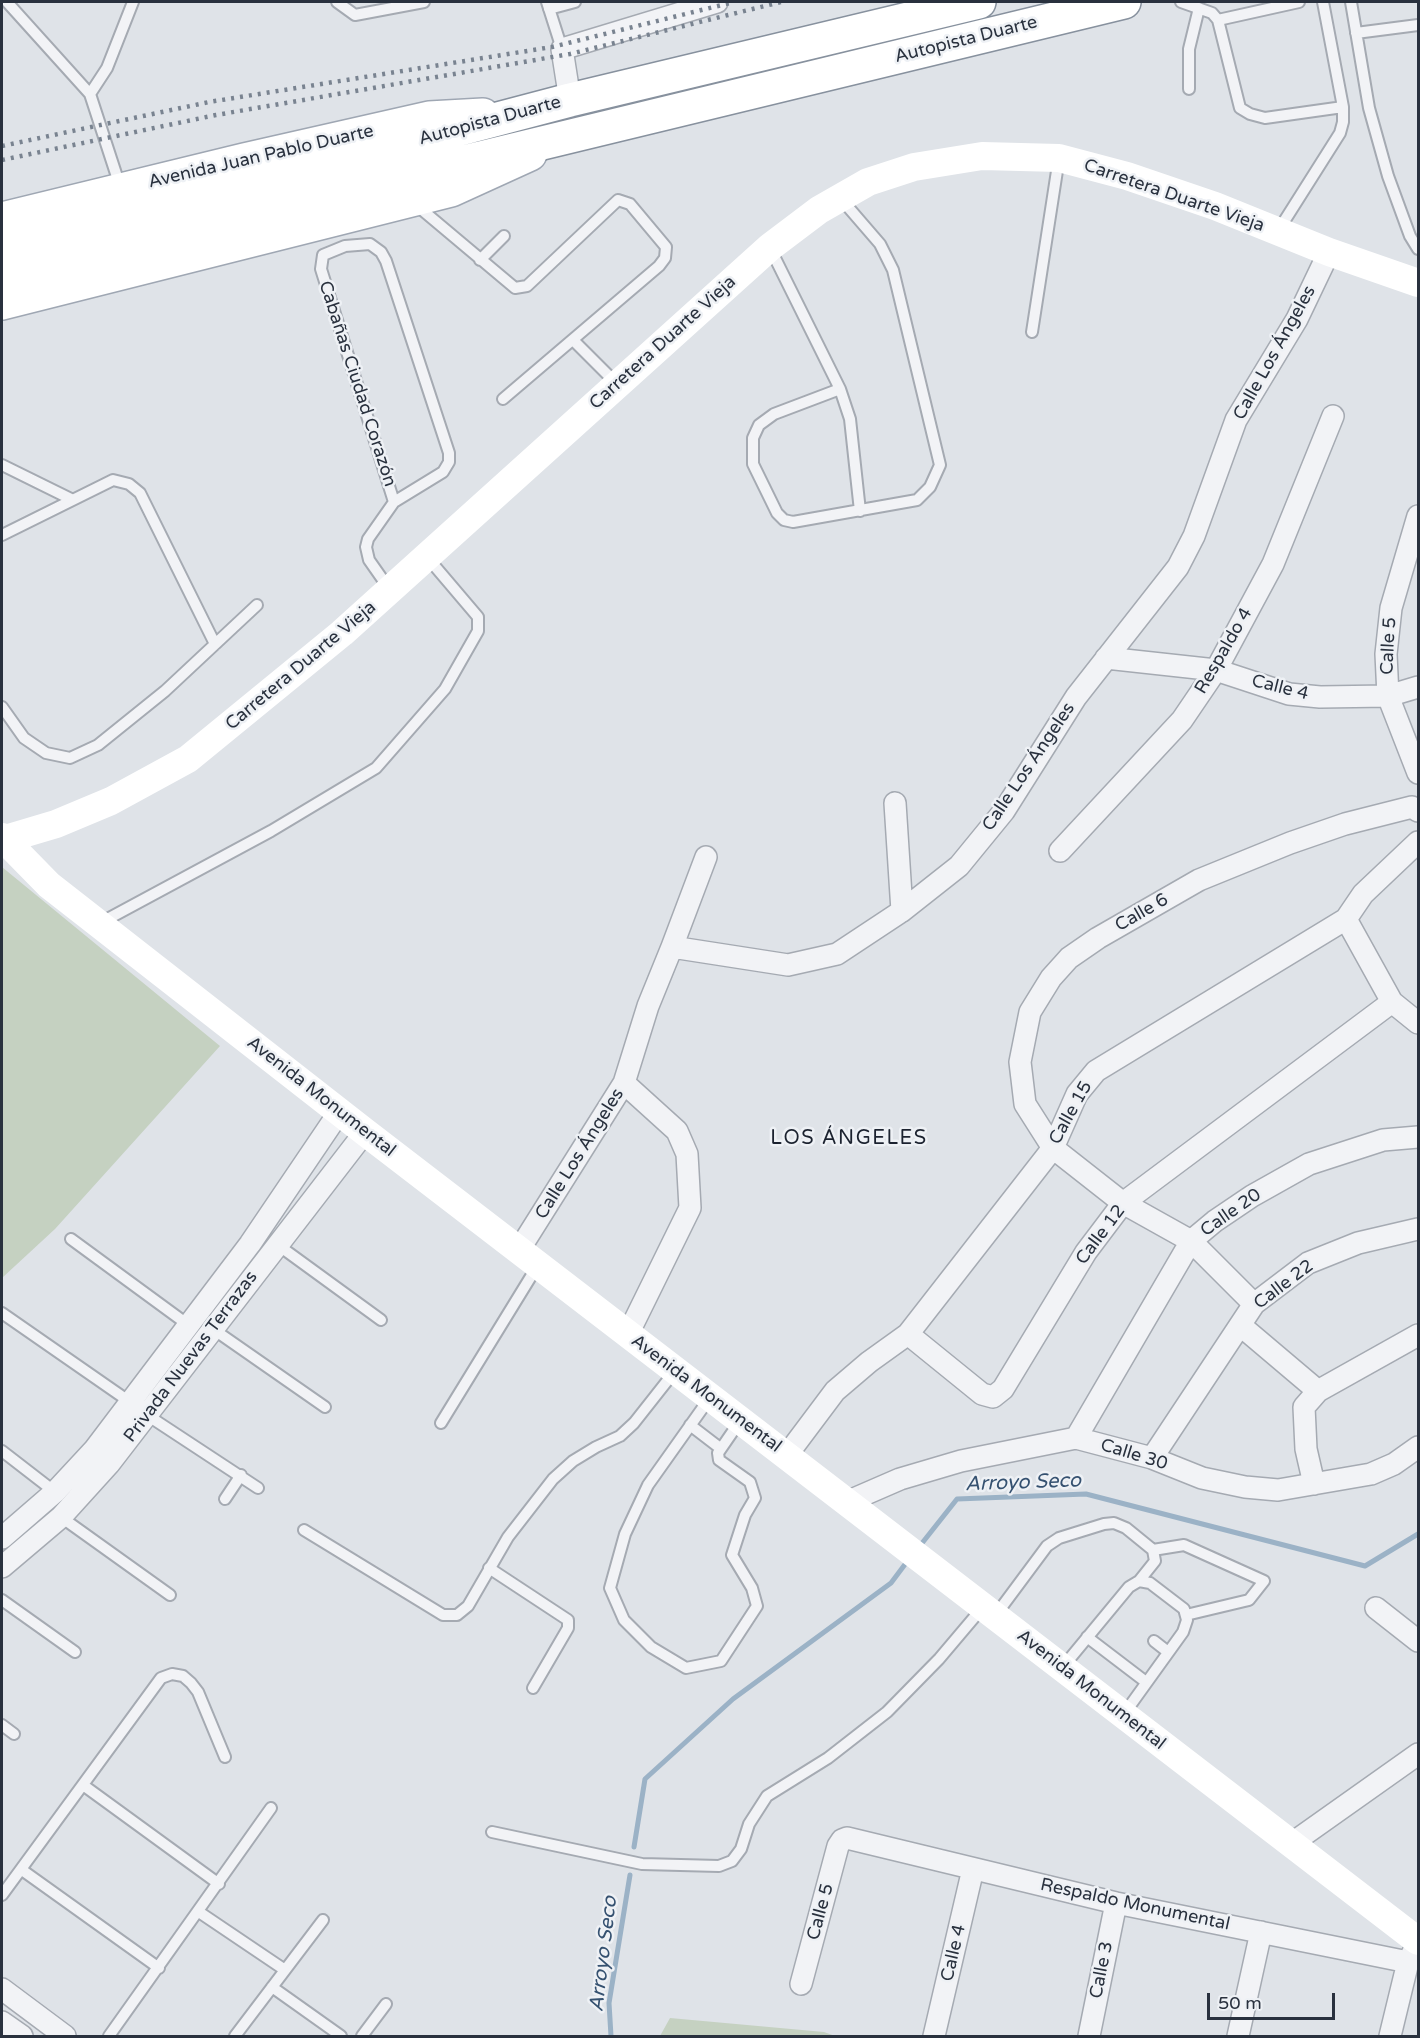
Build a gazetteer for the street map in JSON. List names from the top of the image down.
{
  "streets": {
    "main road": [
      "Autopista Duarte",
      "Avenida Juan Pablo Duarte",
      "Carretera Duarte Vieja",
      "Avenida Monumental"
    ],
    "street": [
      "Calle Los Ángeles",
      "Calle 5",
      "Respaldo 4",
      "Calle 4",
      "Calle 6",
      "Calle 15",
      "Calle 20",
      "Calle 12",
      "Calle 22",
      "Privada Nuevas Terrazas",
      "Calle 30",
      "Respaldo Monumental",
      "Calle 3"
    ],
    "lane": ["Cabañas Ciudad Corazón"]
  },
  "crossings": [
    ["Autopista Duarte", "Avenida Juan Pablo Duarte"],
    ["Autopista Duarte", "Cabañas Ciudad Corazón"],
    ["Carretera Duarte Vieja", "Calle Los Ángeles"],
    ["Carretera Duarte Vieja", "Cabañas Ciudad Corazón"],
    ["Carretera Duarte Vieja", "Avenida Monumental"],
    ["Calle Los Ángeles", "Calle 4"],
    ["Calle Los Ángeles", "Avenida Monumental"],
    ["Calle 5", "Calle 4"],
    ["Calle 5", "Respaldo Monumental"],
    ["Respaldo 4", "Calle 4"],
    ["Calle 4", "Respaldo Monumental"],
    ["Calle 6", "Calle 15"],
    ["Avenida Monumental", "Calle 15"],
    ["Avenida Monumental", "Privada Nuevas Terrazas"],
    ["Avenida Monumental", "Calle 30"],
    ["Avenida Monumental", "Respaldo Monumental"],
    ["Calle 15", "Calle 12"],
    ["Calle 20", "Calle 30"],
    ["Calle 22", "Calle 30"],
    ["Respaldo Monumental", "Calle 3"]
  ],
  "districts": ["LOS ÁNGELES"],
  "water": ["Arroyo Seco"],
  "scale_bar": "50 m"
}
